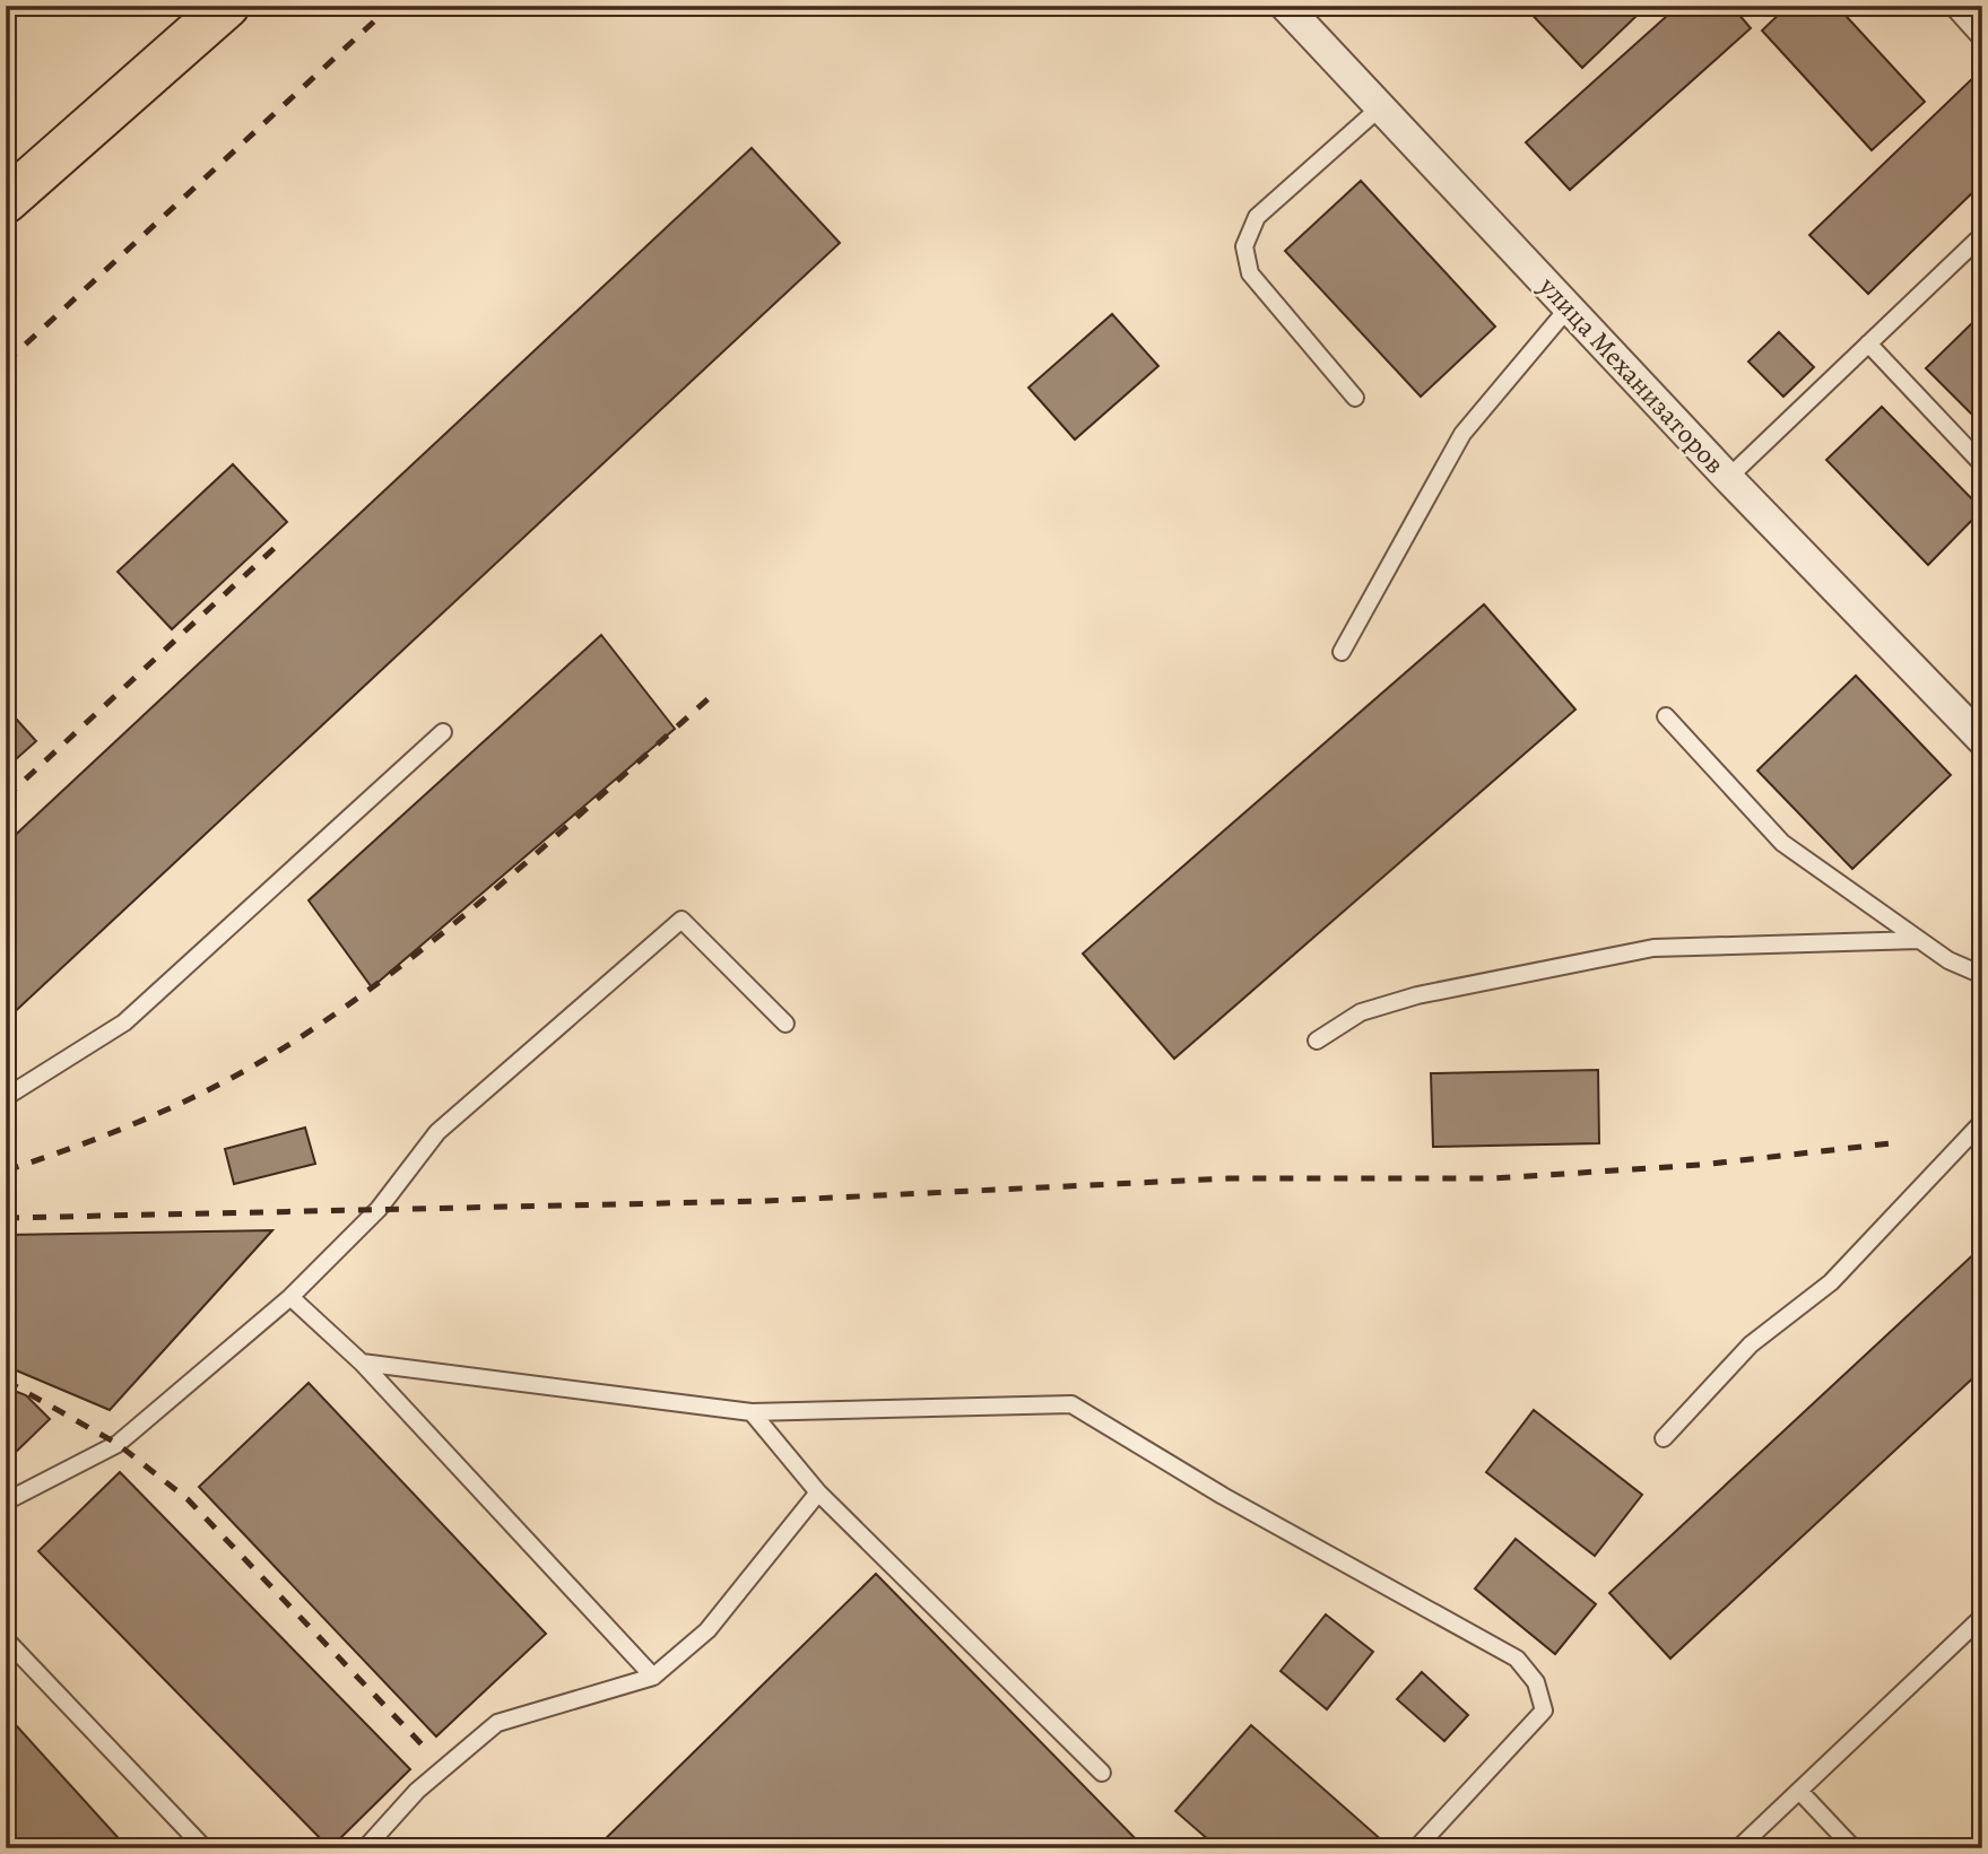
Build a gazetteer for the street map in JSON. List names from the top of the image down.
{
  "streets": {
    "street": ["улица Механизаторов"]
  }
}
